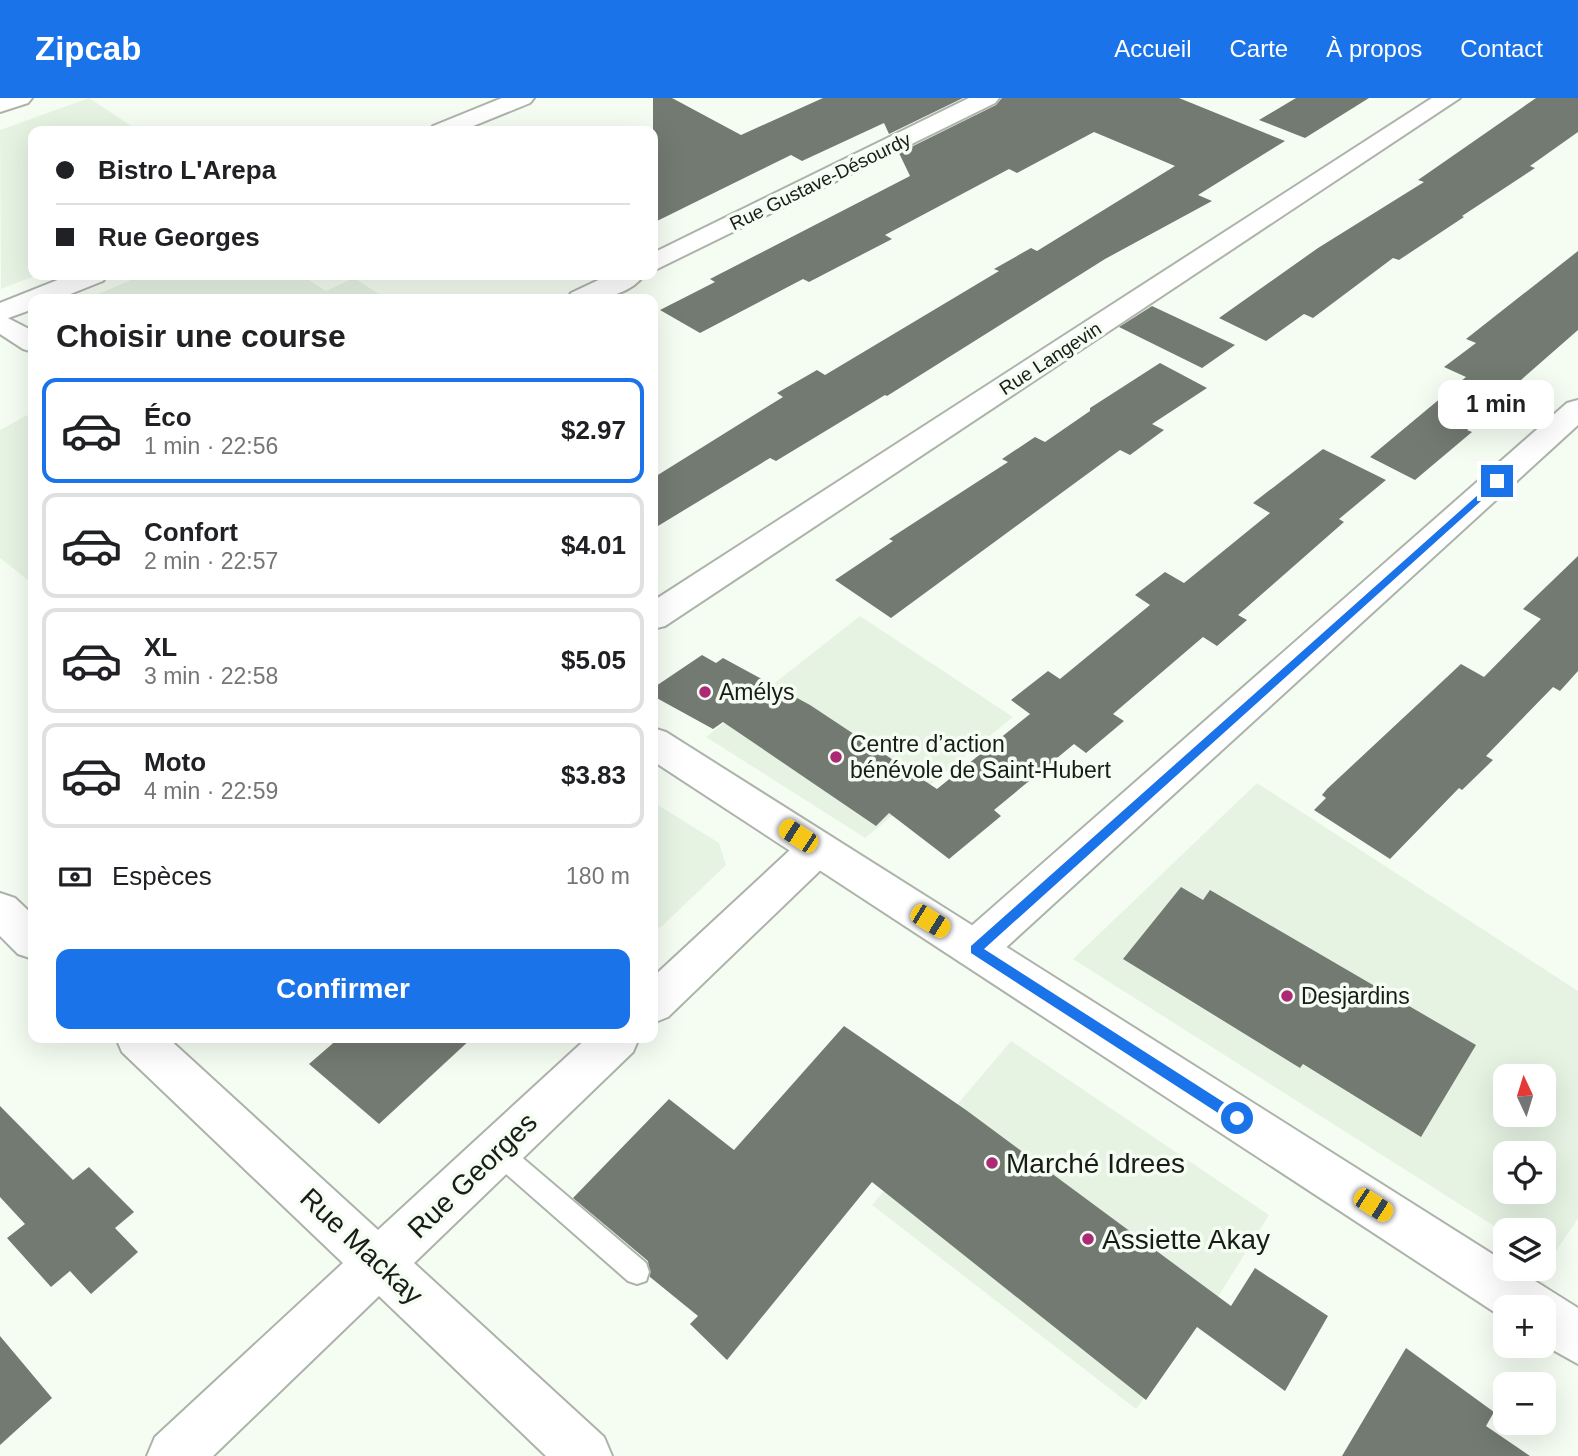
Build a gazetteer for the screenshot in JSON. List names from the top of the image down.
{
  "streets": {
    "street": [
      "Rue Gustave-Désourdy",
      "Rue Langevin",
      "Rue Georges",
      "Rue Mackay"
    ]
  },
  "crossings": [
    ["Rue Georges", "Rue Mackay"]
  ],
  "places": [
    "Amélys",
    "Centre d’action bénévole de Saint-Hubert",
    "Desjardins",
    "Marché Idrees",
    "Assiette Akay"
  ],
  "north": "top",
  "page": {
    "header": "Zipcab",
    "nav": [
      "Accueil",
      "Carte",
      "À propos",
      "Contact"
    ],
    "banner": ["Bistro L'Arepa", "Rue Georges"],
    "heading": "Choisir une course",
    "list": [
      {
        "name": "Éco",
        "note": "1 min · 22:56",
        "value": "$2.97"
      },
      {
        "name": "Confort",
        "note": "2 min · 22:57",
        "value": "$4.01"
      },
      {
        "name": "XL",
        "note": "3 min · 22:58",
        "value": "$5.05"
      },
      {
        "name": "Moto",
        "note": "4 min · 22:59",
        "value": "$3.83"
      }
    ],
    "bubble": "1 min",
    "pay": ["Espèces", "180 m"],
    "buttons": "Confirmer",
    "map_buttons": ["+", "−"]
  }
}
